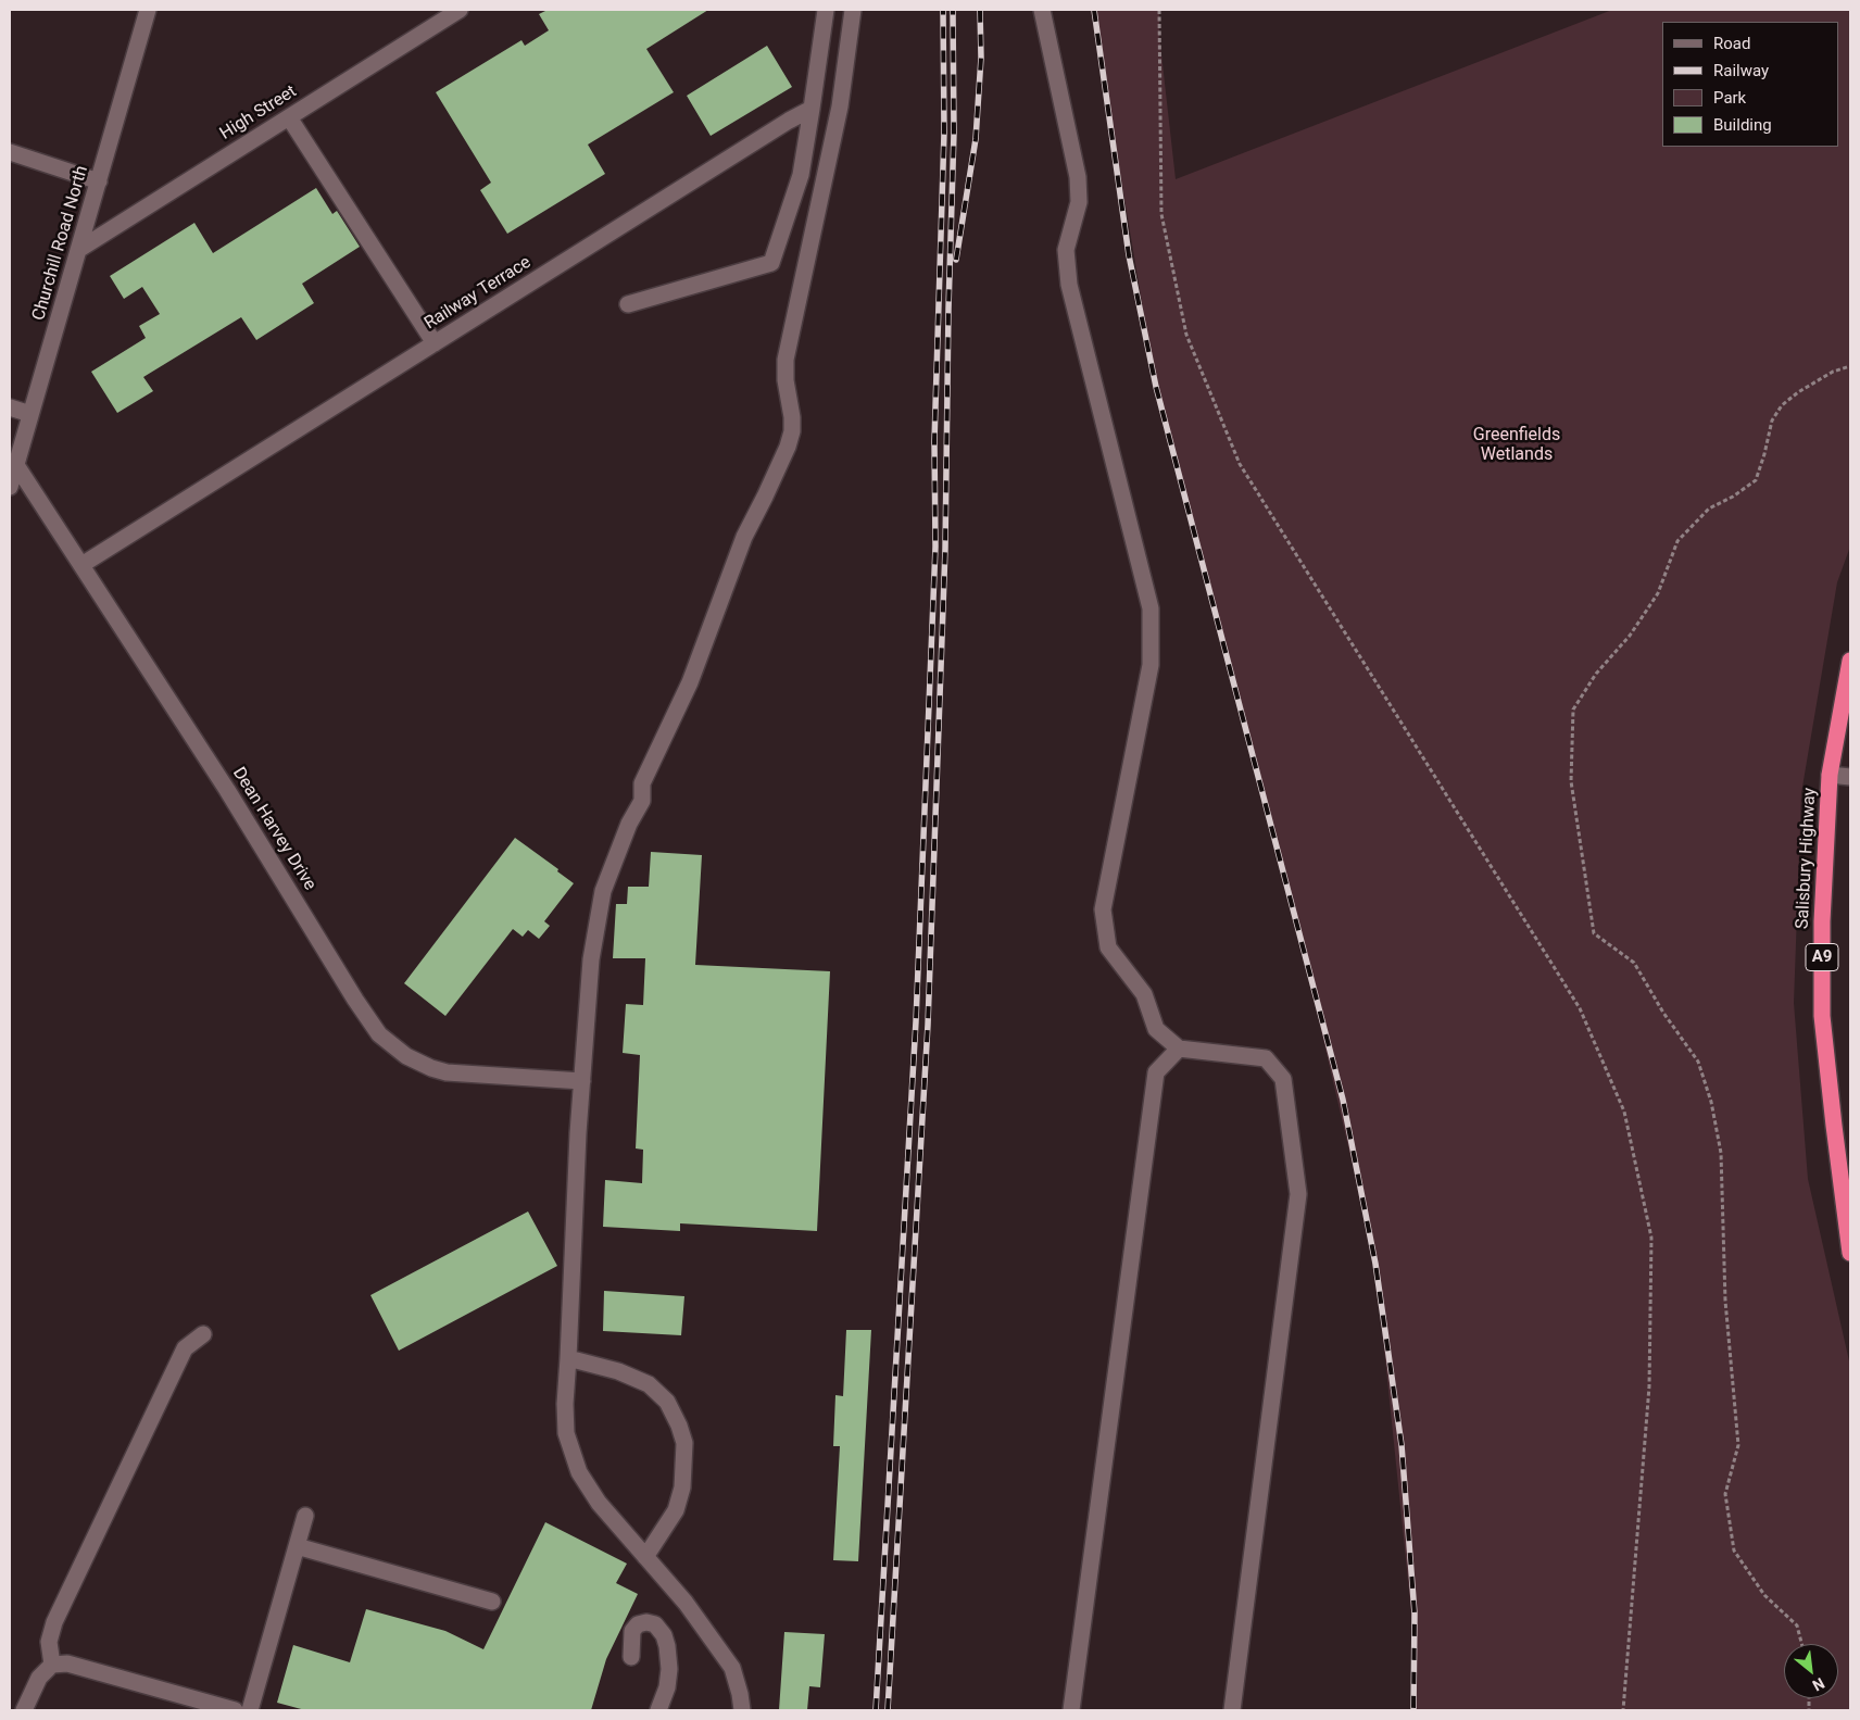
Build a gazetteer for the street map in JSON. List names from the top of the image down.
{
  "streets": {
    "highway": ["Salisbury Highway", "A9"],
    "street": [
      "High Street",
      "Churchill Road North",
      "Railway Terrace",
      "Dean Harvey Drive"
    ]
  },
  "crossings": [
    ["High Street", "Churchill Road North"],
    ["Churchill Road North", "Dean Harvey Drive"],
    ["Railway Terrace", "Dean Harvey Drive"]
  ],
  "parks": ["Greenfields Wetlands"],
  "legend": [
    "Road",
    "Railway",
    "Park",
    "Building"
  ],
  "north": "bottom right"
}
